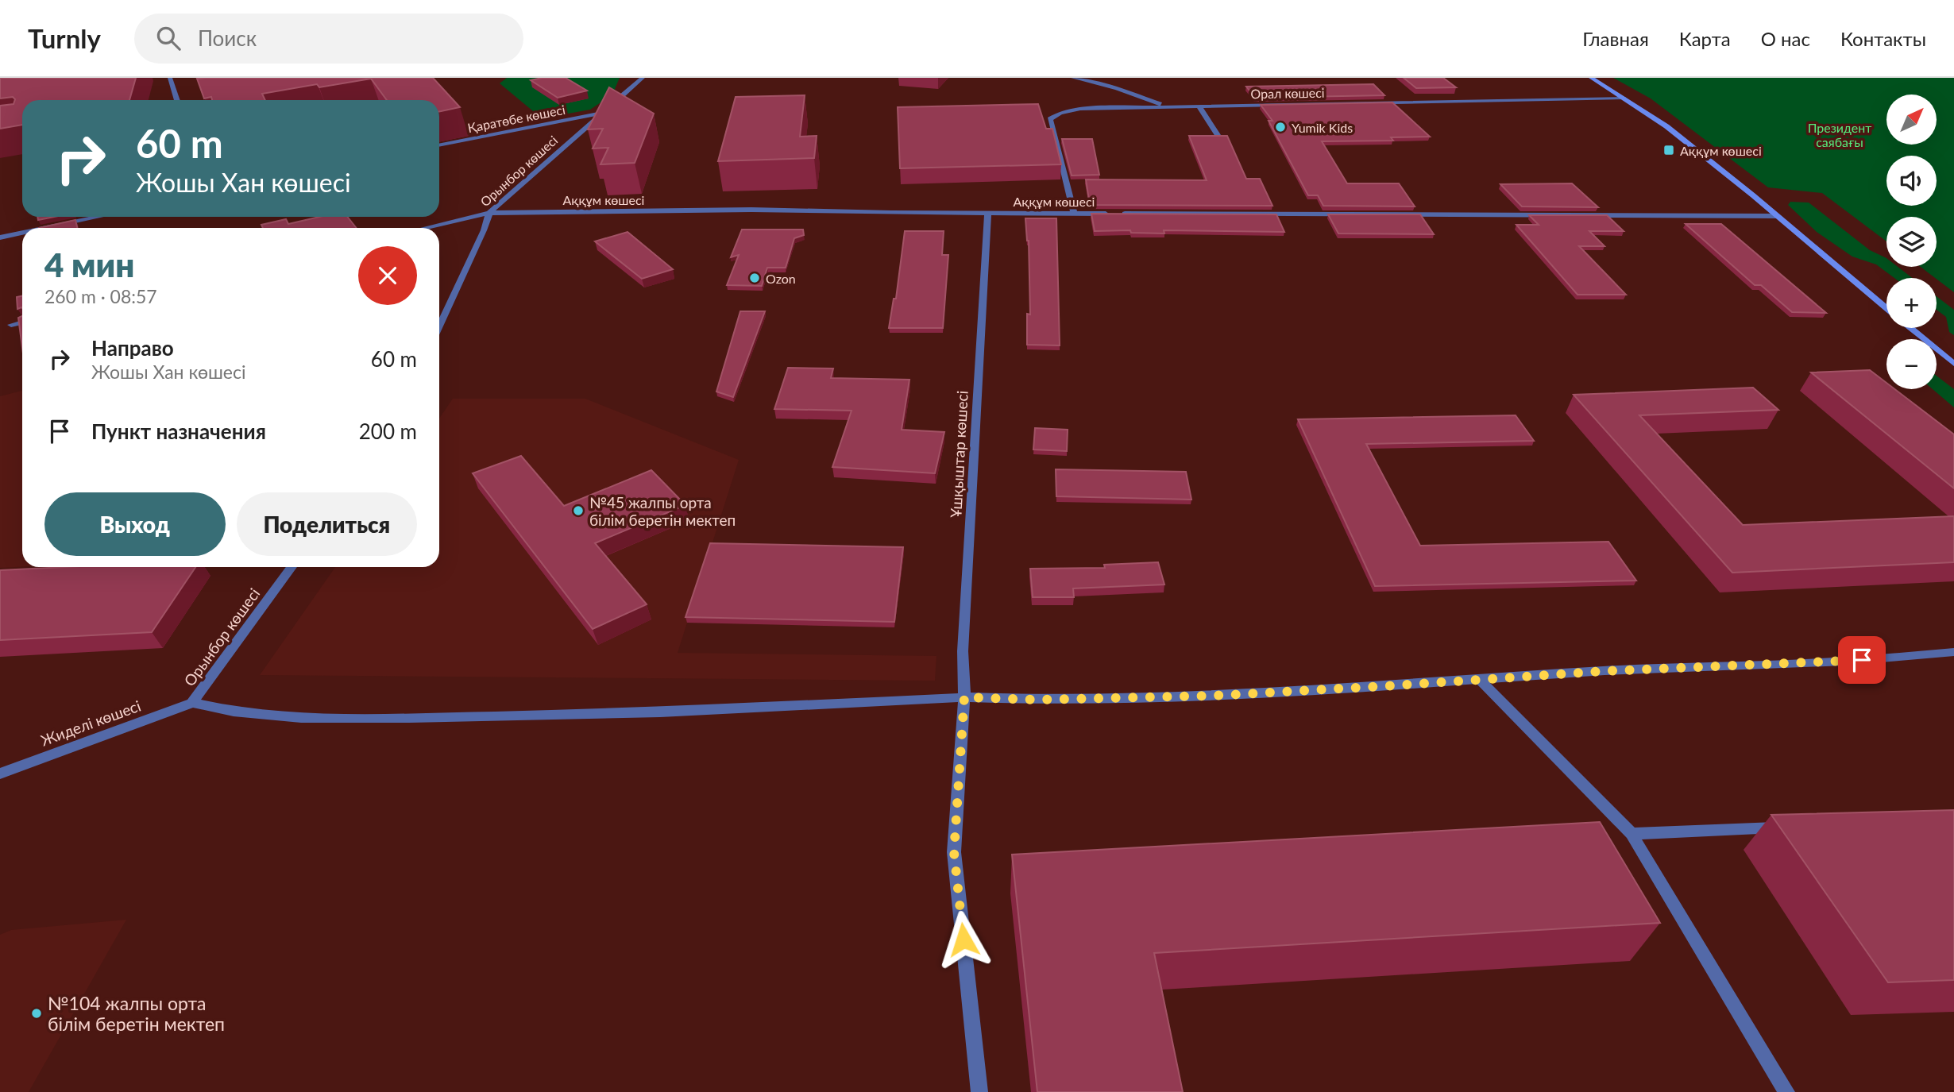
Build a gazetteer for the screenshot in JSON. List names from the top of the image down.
{
  "streets": {
    "street": [
      "Орал көшесі",
      "Қаратөбе көшесі",
      "Орынбор көшесі",
      "Аққұм көшесі",
      "Ұшқыштар көшесі",
      "Жиделі көшесі"
    ]
  },
  "crossings": [
    ["Орал көшесі", "Аққұм көшесі"],
    ["Қаратөбе көшесі", "Орынбор көшесі"],
    ["Орынбор көшесі", "Аққұм көшесі"],
    ["Орынбор көшесі", "Жиделі көшесі"],
    ["Аққұм көшесі", "Ұшқыштар көшесі"]
  ],
  "parks": ["Президент саябағы"],
  "places": {
    "other": [
      "Yumik Kids",
      "Ozon",
      "№45 жалпы орта білім беретін мектеп",
      "№104 жалпы орта білім беретін мектеп"
    ],
    "transit": ["Аққұм көшесі"]
  },
  "north": "top right",
  "page": {
    "header": "Turnly",
    "search": "Поиск",
    "nav": [
      "Главная",
      "Карта",
      "О нас",
      "Контакты"
    ],
    "map_buttons": ["+", "−"],
    "turn": ["60 m", "Жошы Хан көшесі"],
    "heading": ["4 мин", "260 m · 08:57"],
    "list": [
      {
        "name": "Направо",
        "note": "Жошы Хан көшесі",
        "value": "60 m"
      },
      {
        "name": "Пункт назначения",
        "value": "200 m"
      }
    ],
    "buttons": ["Выход", "Поделиться"]
  }
}
